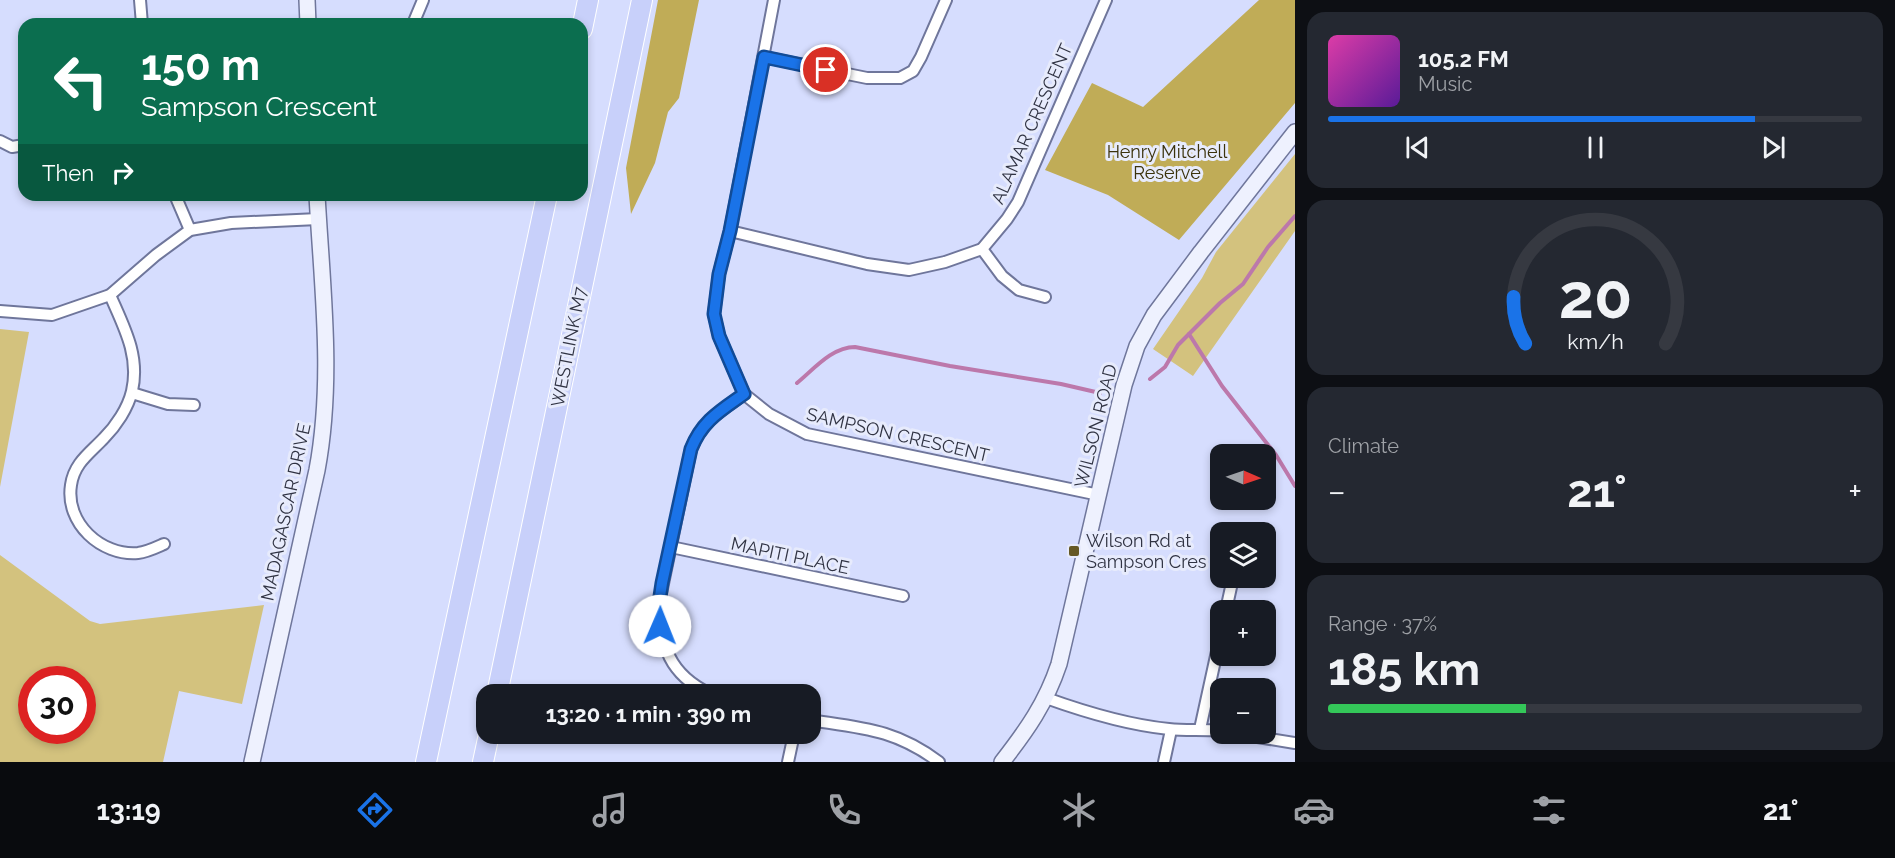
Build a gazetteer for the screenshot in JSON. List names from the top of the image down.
{
  "streets": {
    "highway": ["WESTLINK M7"],
    "street": [
      "ALAMAR CRESCENT",
      "WILSON ROAD",
      "SAMPSON CRESCENT",
      "MADAGASCAR DRIVE",
      "MAPITI PLACE"
    ]
  },
  "crossings": [
    ["ALAMAR CRESCENT", "SAMPSON CRESCENT"],
    ["WILSON ROAD", "SAMPSON CRESCENT"]
  ],
  "parks": ["Henry Mitchell Reserve"],
  "places": {
    "transit": ["Wilson Rd at Sampson Cres"]
  },
  "north": "right",
  "page": {
    "turn": ["150 m", "Sampson Crescent"],
    "song": ["105.2 FM", "Music"],
    "then": "Then",
    "tile": [
      "Climate",
      ["Range · 37%", "185 km"]
    ],
    "map_buttons": ["+", "−"],
    "heat": ["−", "21°", "+"],
    "limit": "30",
    "trip": "13:20 · 1 min · 390 m",
    "tabs": ["13:19", "21°"],
    "gauge": ["20", "km/h"]
  }
}
